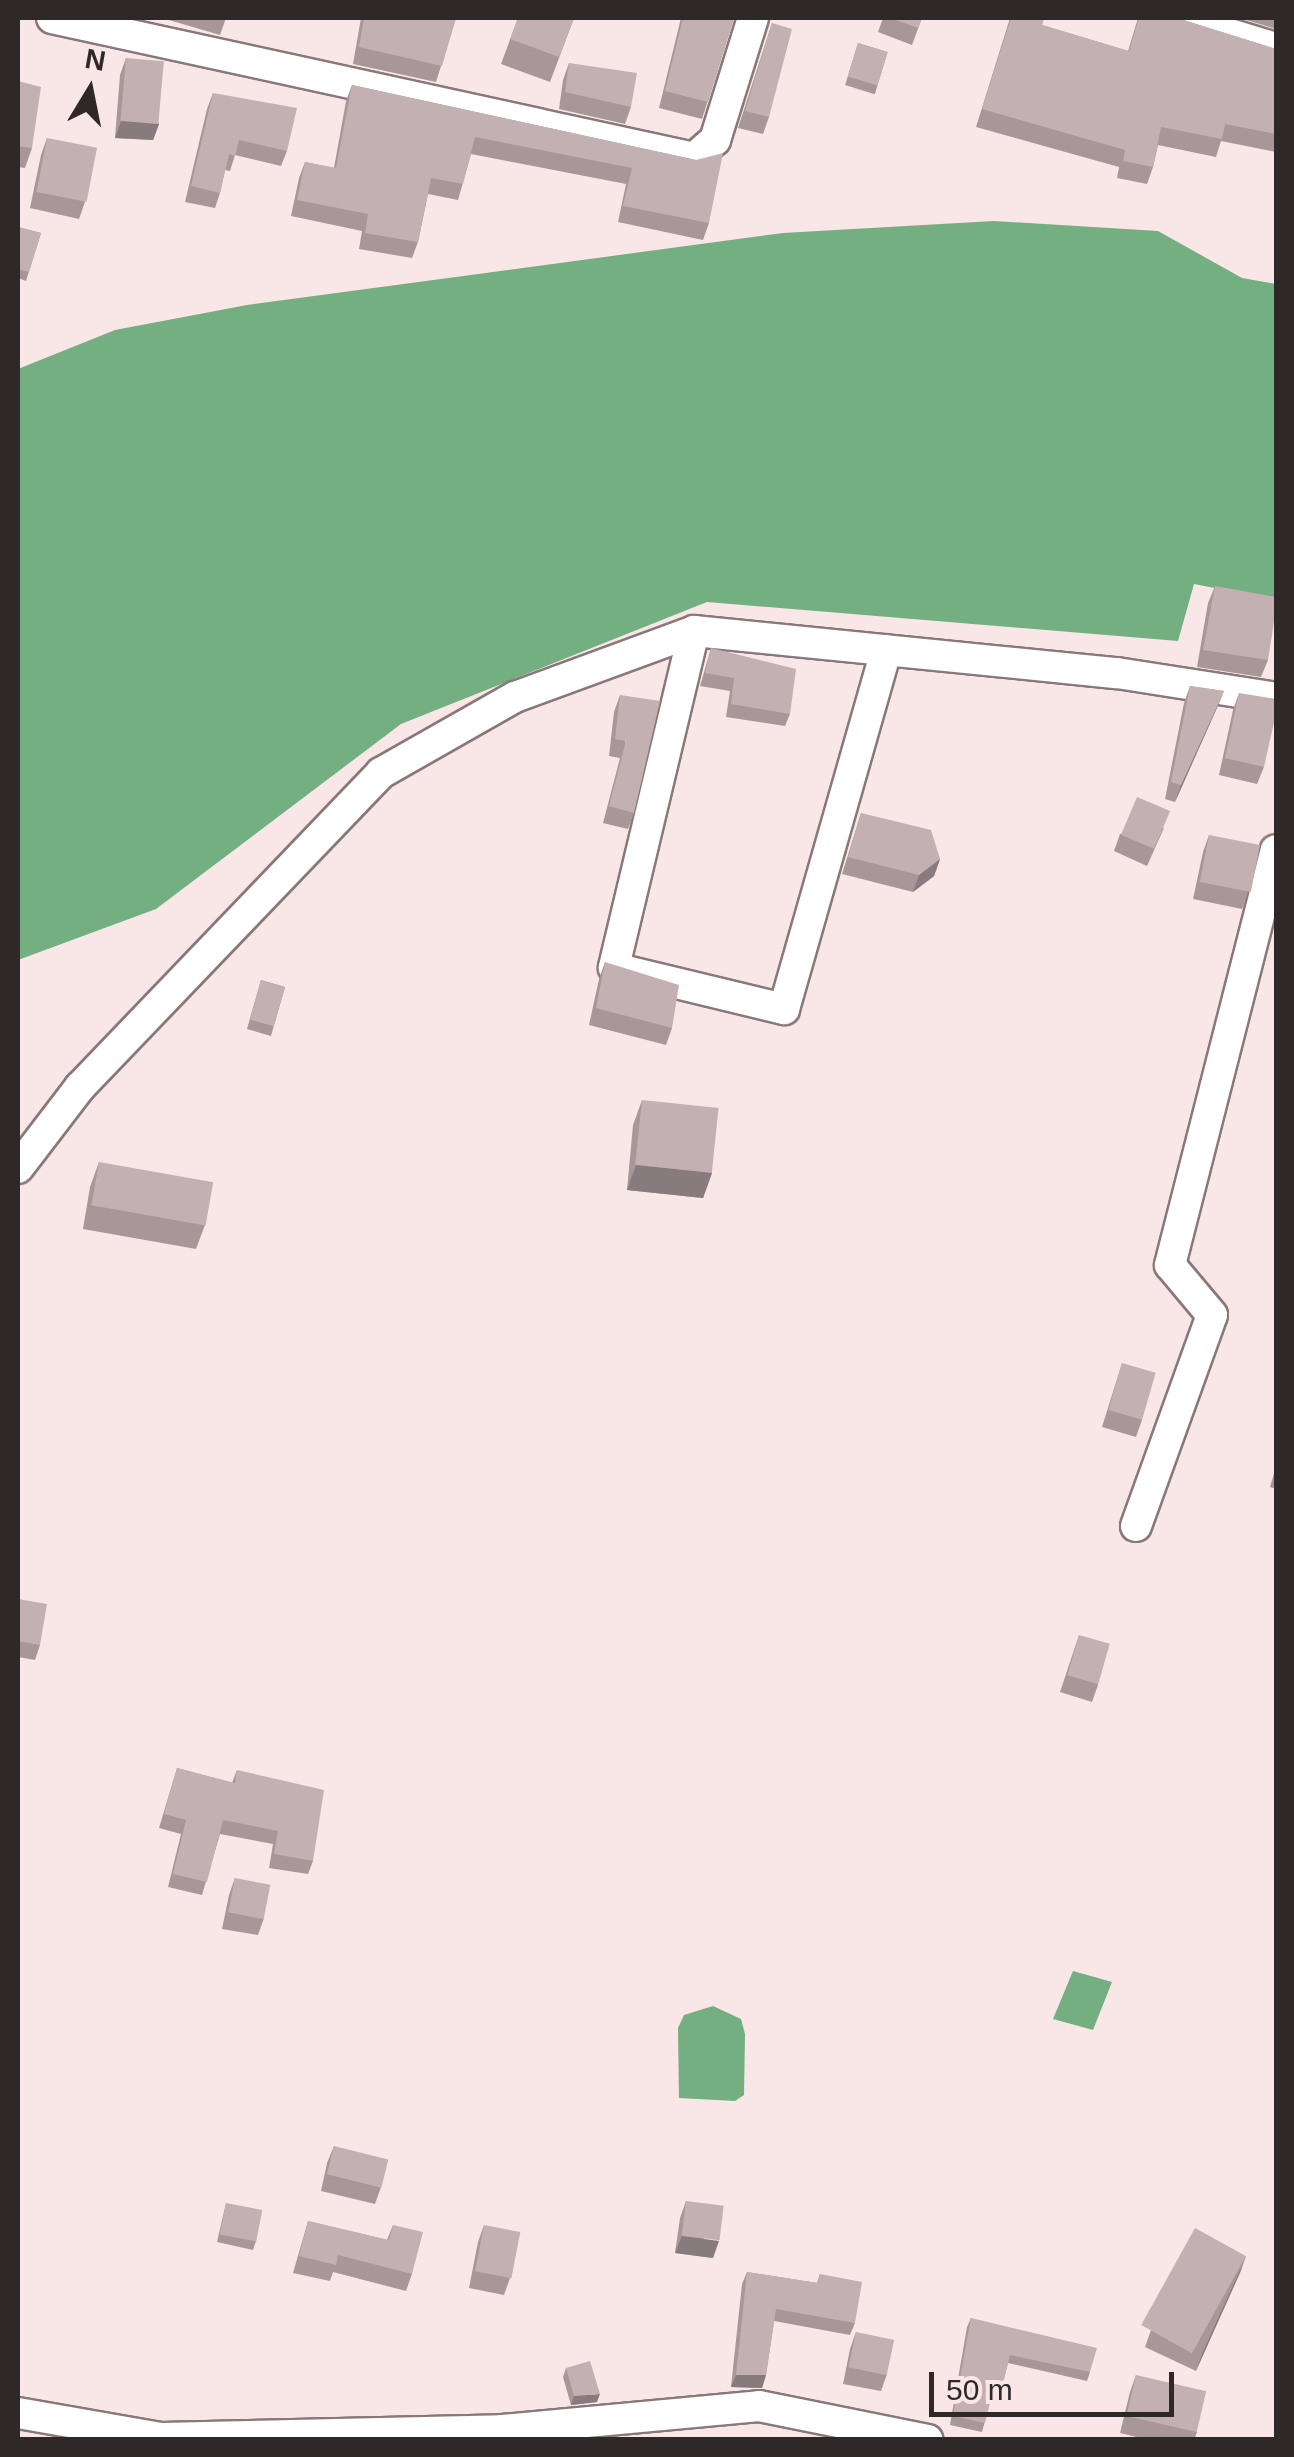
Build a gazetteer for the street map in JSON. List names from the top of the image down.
{
  "scale_bar": "50 m",
  "north": "top"
}
